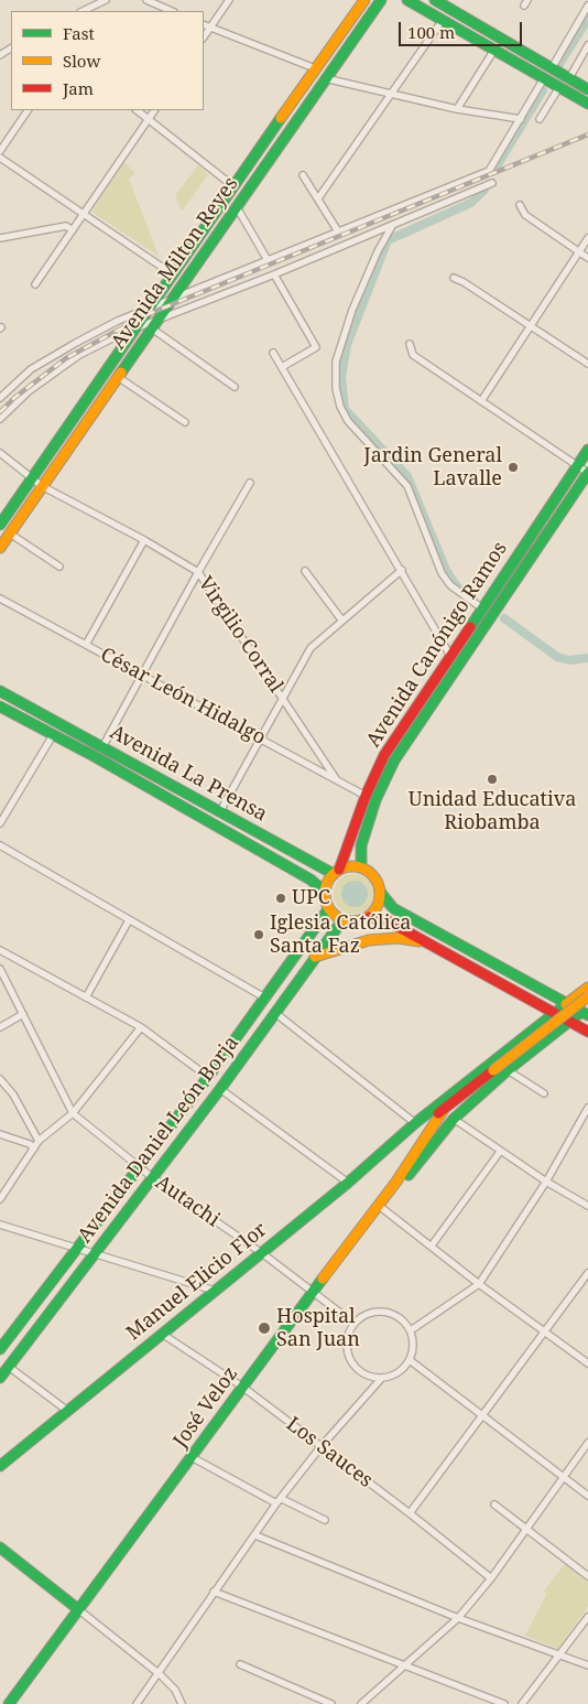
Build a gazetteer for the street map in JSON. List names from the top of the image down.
{
  "streets": {
    "street": [
      "Avenida Milton Reyes",
      "Virgilio Corral",
      "Avenida Canónigo Ramos",
      "César León Hidalgo",
      "Avenida La Prensa",
      "Avenida Daniel León Borja",
      "Autachi",
      "Manuel Elicio Flor",
      "José Veloz",
      "Los Sauces"
    ]
  },
  "crossings": [
    ["Avenida Milton Reyes", "Virgilio Corral"],
    ["Virgilio Corral", "César León Hidalgo"],
    ["Avenida Canónigo Ramos", "César León Hidalgo"],
    ["Avenida Canónigo Ramos", "Avenida La Prensa"],
    ["Avenida Canónigo Ramos", "Avenida Daniel León Borja"],
    ["Avenida La Prensa", "Avenida Daniel León Borja"],
    ["Avenida Daniel León Borja", "Autachi"],
    ["Autachi", "Manuel Elicio Flor"],
    ["Autachi", "José Veloz"],
    ["Manuel Elicio Flor", "Los Sauces"],
    ["José Veloz", "Los Sauces"]
  ],
  "places": [
    "Jardin General Lavalle",
    "Unidad Educativa Riobamba",
    "UPC",
    "Iglesia Católica Santa Faz",
    "Hospital San Juan"
  ],
  "legend": ["Fast", "Slow", "Jam"],
  "scale_bar": "100 m"
}
